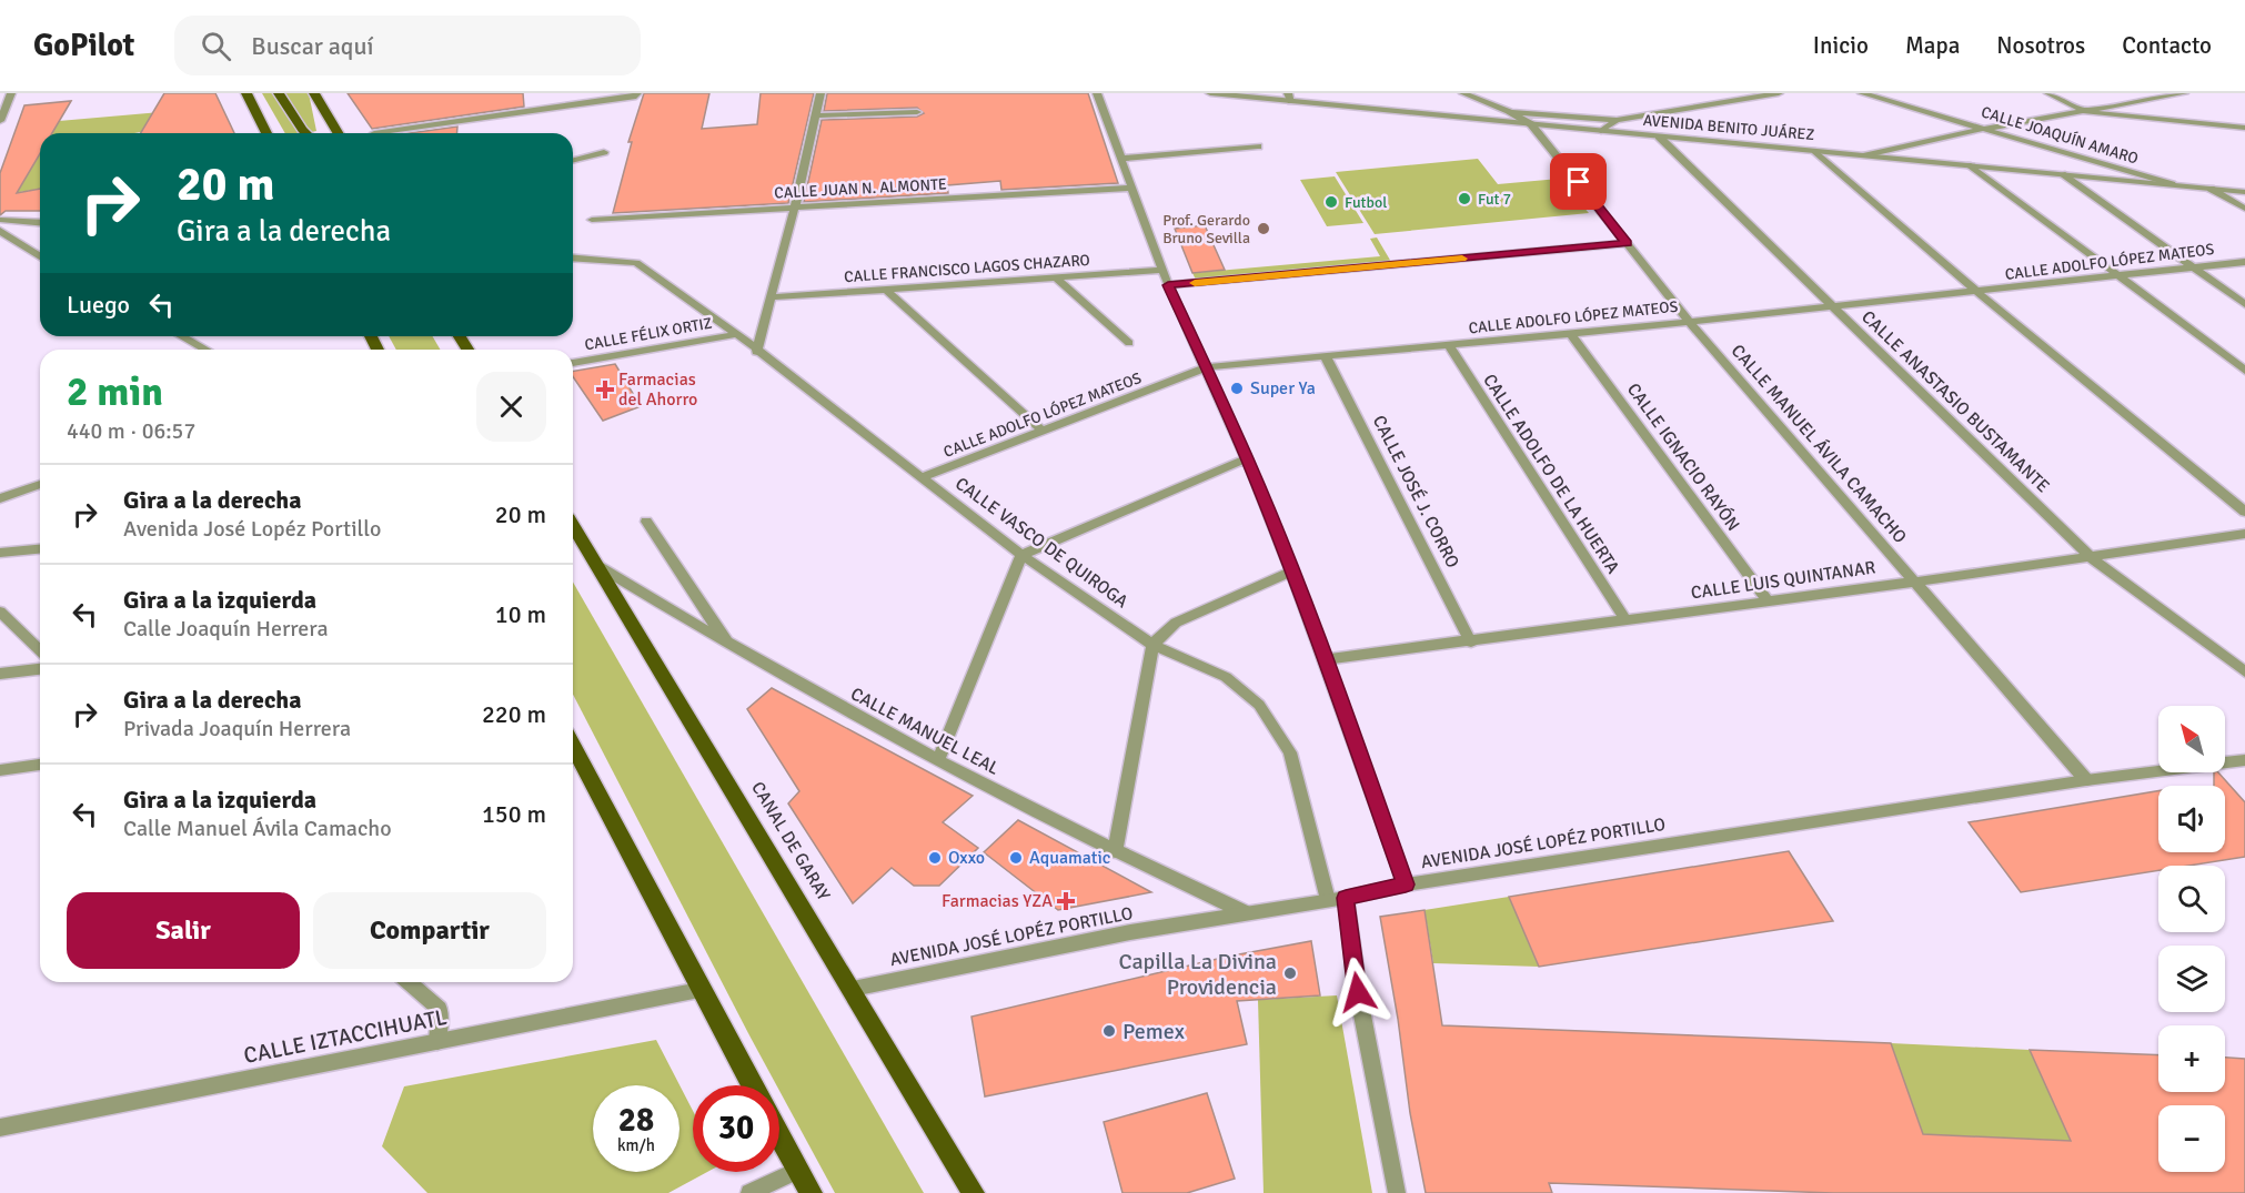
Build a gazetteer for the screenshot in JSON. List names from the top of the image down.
{
  "streets": {
    "main road": ["CANAL DE GARAY"],
    "street": [
      "AVENIDA BENITO JUÁREZ",
      "CALLE JOAQUÍN AMARO",
      "CALLE JUAN N. ALMONTE",
      "CALLE ADOLFO LÓPEZ MATEOS",
      "CALLE FRANCISCO LAGOS CHAZARO",
      "CALLE FÉLIX ORTIZ",
      "CALLE ANASTASIO BUSTAMANTE",
      "CALLE MANUEL ÁVILA CAMACHO",
      "CALLE IGNACIO RAYÓN",
      "CALLE ADOLFO DE LA HUERTA",
      "CALLE JOSÉ J. CORRO",
      "CALLE VASCO DE QUIROGA",
      "CALLE LUIS QUINTANAR",
      "CALLE MANUEL LEAL",
      "AVENIDA JOSÉ LOPÉZ PORTILLO",
      "CALLE IZTACCIHUATL"
    ]
  },
  "crossings": [
    ["AVENIDA BENITO JUÁREZ", "CALLE JOAQUÍN AMARO"],
    ["AVENIDA BENITO JUÁREZ", "CALLE ANASTASIO BUSTAMANTE"],
    ["AVENIDA BENITO JUÁREZ", "CALLE MANUEL ÁVILA CAMACHO"],
    ["CALLE ADOLFO LÓPEZ MATEOS", "CALLE ANASTASIO BUSTAMANTE"],
    ["CALLE ADOLFO LÓPEZ MATEOS", "CALLE MANUEL ÁVILA CAMACHO"],
    ["CALLE ADOLFO LÓPEZ MATEOS", "CALLE IGNACIO RAYÓN"],
    ["CALLE ADOLFO LÓPEZ MATEOS", "CALLE ADOLFO DE LA HUERTA"],
    ["CALLE ADOLFO LÓPEZ MATEOS", "CALLE JOSÉ J. CORRO"],
    ["CALLE ADOLFO LÓPEZ MATEOS", "CALLE VASCO DE QUIROGA"],
    ["CALLE FÉLIX ORTIZ", "CALLE VASCO DE QUIROGA"],
    ["CALLE ANASTASIO BUSTAMANTE", "CALLE LUIS QUINTANAR"],
    ["CALLE MANUEL ÁVILA CAMACHO", "CALLE LUIS QUINTANAR"],
    ["CALLE MANUEL ÁVILA CAMACHO", "AVENIDA JOSÉ LOPÉZ PORTILLO"],
    ["CALLE IGNACIO RAYÓN", "CALLE LUIS QUINTANAR"],
    ["CALLE ADOLFO DE LA HUERTA", "CALLE LUIS QUINTANAR"],
    ["CALLE JOSÉ J. CORRO", "CALLE LUIS QUINTANAR"],
    ["CALLE VASCO DE QUIROGA", "AVENIDA JOSÉ LOPÉZ PORTILLO"],
    ["CALLE MANUEL LEAL", "CANAL DE GARAY"],
    ["CALLE MANUEL LEAL", "AVENIDA JOSÉ LOPÉZ PORTILLO"],
    ["CANAL DE GARAY", "AVENIDA JOSÉ LOPÉZ PORTILLO"]
  ],
  "places": {
    "other": [
      "Fut 7",
      "Futbol",
      "Prof. Gerardo Bruno Sevilla",
      "Super Ya",
      "Oxxo",
      "Aquamatic",
      "Capilla La Divina Providencia",
      "Pemex"
    ],
    "health": ["Farmacias del Ahorro", "Farmacias YZA"]
  },
  "north": "top left",
  "page": {
    "header": "GoPilot",
    "search": "Buscar aquí",
    "nav": [
      "Inicio",
      "Mapa",
      "Nosotros",
      "Contacto"
    ],
    "turn": ["20 m", "Gira a la derecha"],
    "then": "Luego",
    "heading": ["2 min", "440 m · 06:57"],
    "list": [
      {
        "name": "Gira a la derecha",
        "note": "Avenida José Lopéz Portillo",
        "value": "20 m"
      },
      {
        "name": "Gira a la izquierda",
        "note": "Calle Joaquín Herrera",
        "value": "10 m"
      },
      {
        "name": "Gira a la derecha",
        "note": "Privada Joaquín Herrera",
        "value": "220 m"
      },
      {
        "name": "Gira a la izquierda",
        "note": "Calle Manuel Ávila Camacho",
        "value": "150 m"
      }
    ],
    "map_buttons": ["+", "−"],
    "buttons": ["Salir", "Compartir"],
    "speed": "28 km/h",
    "limit": "30"
  }
}
